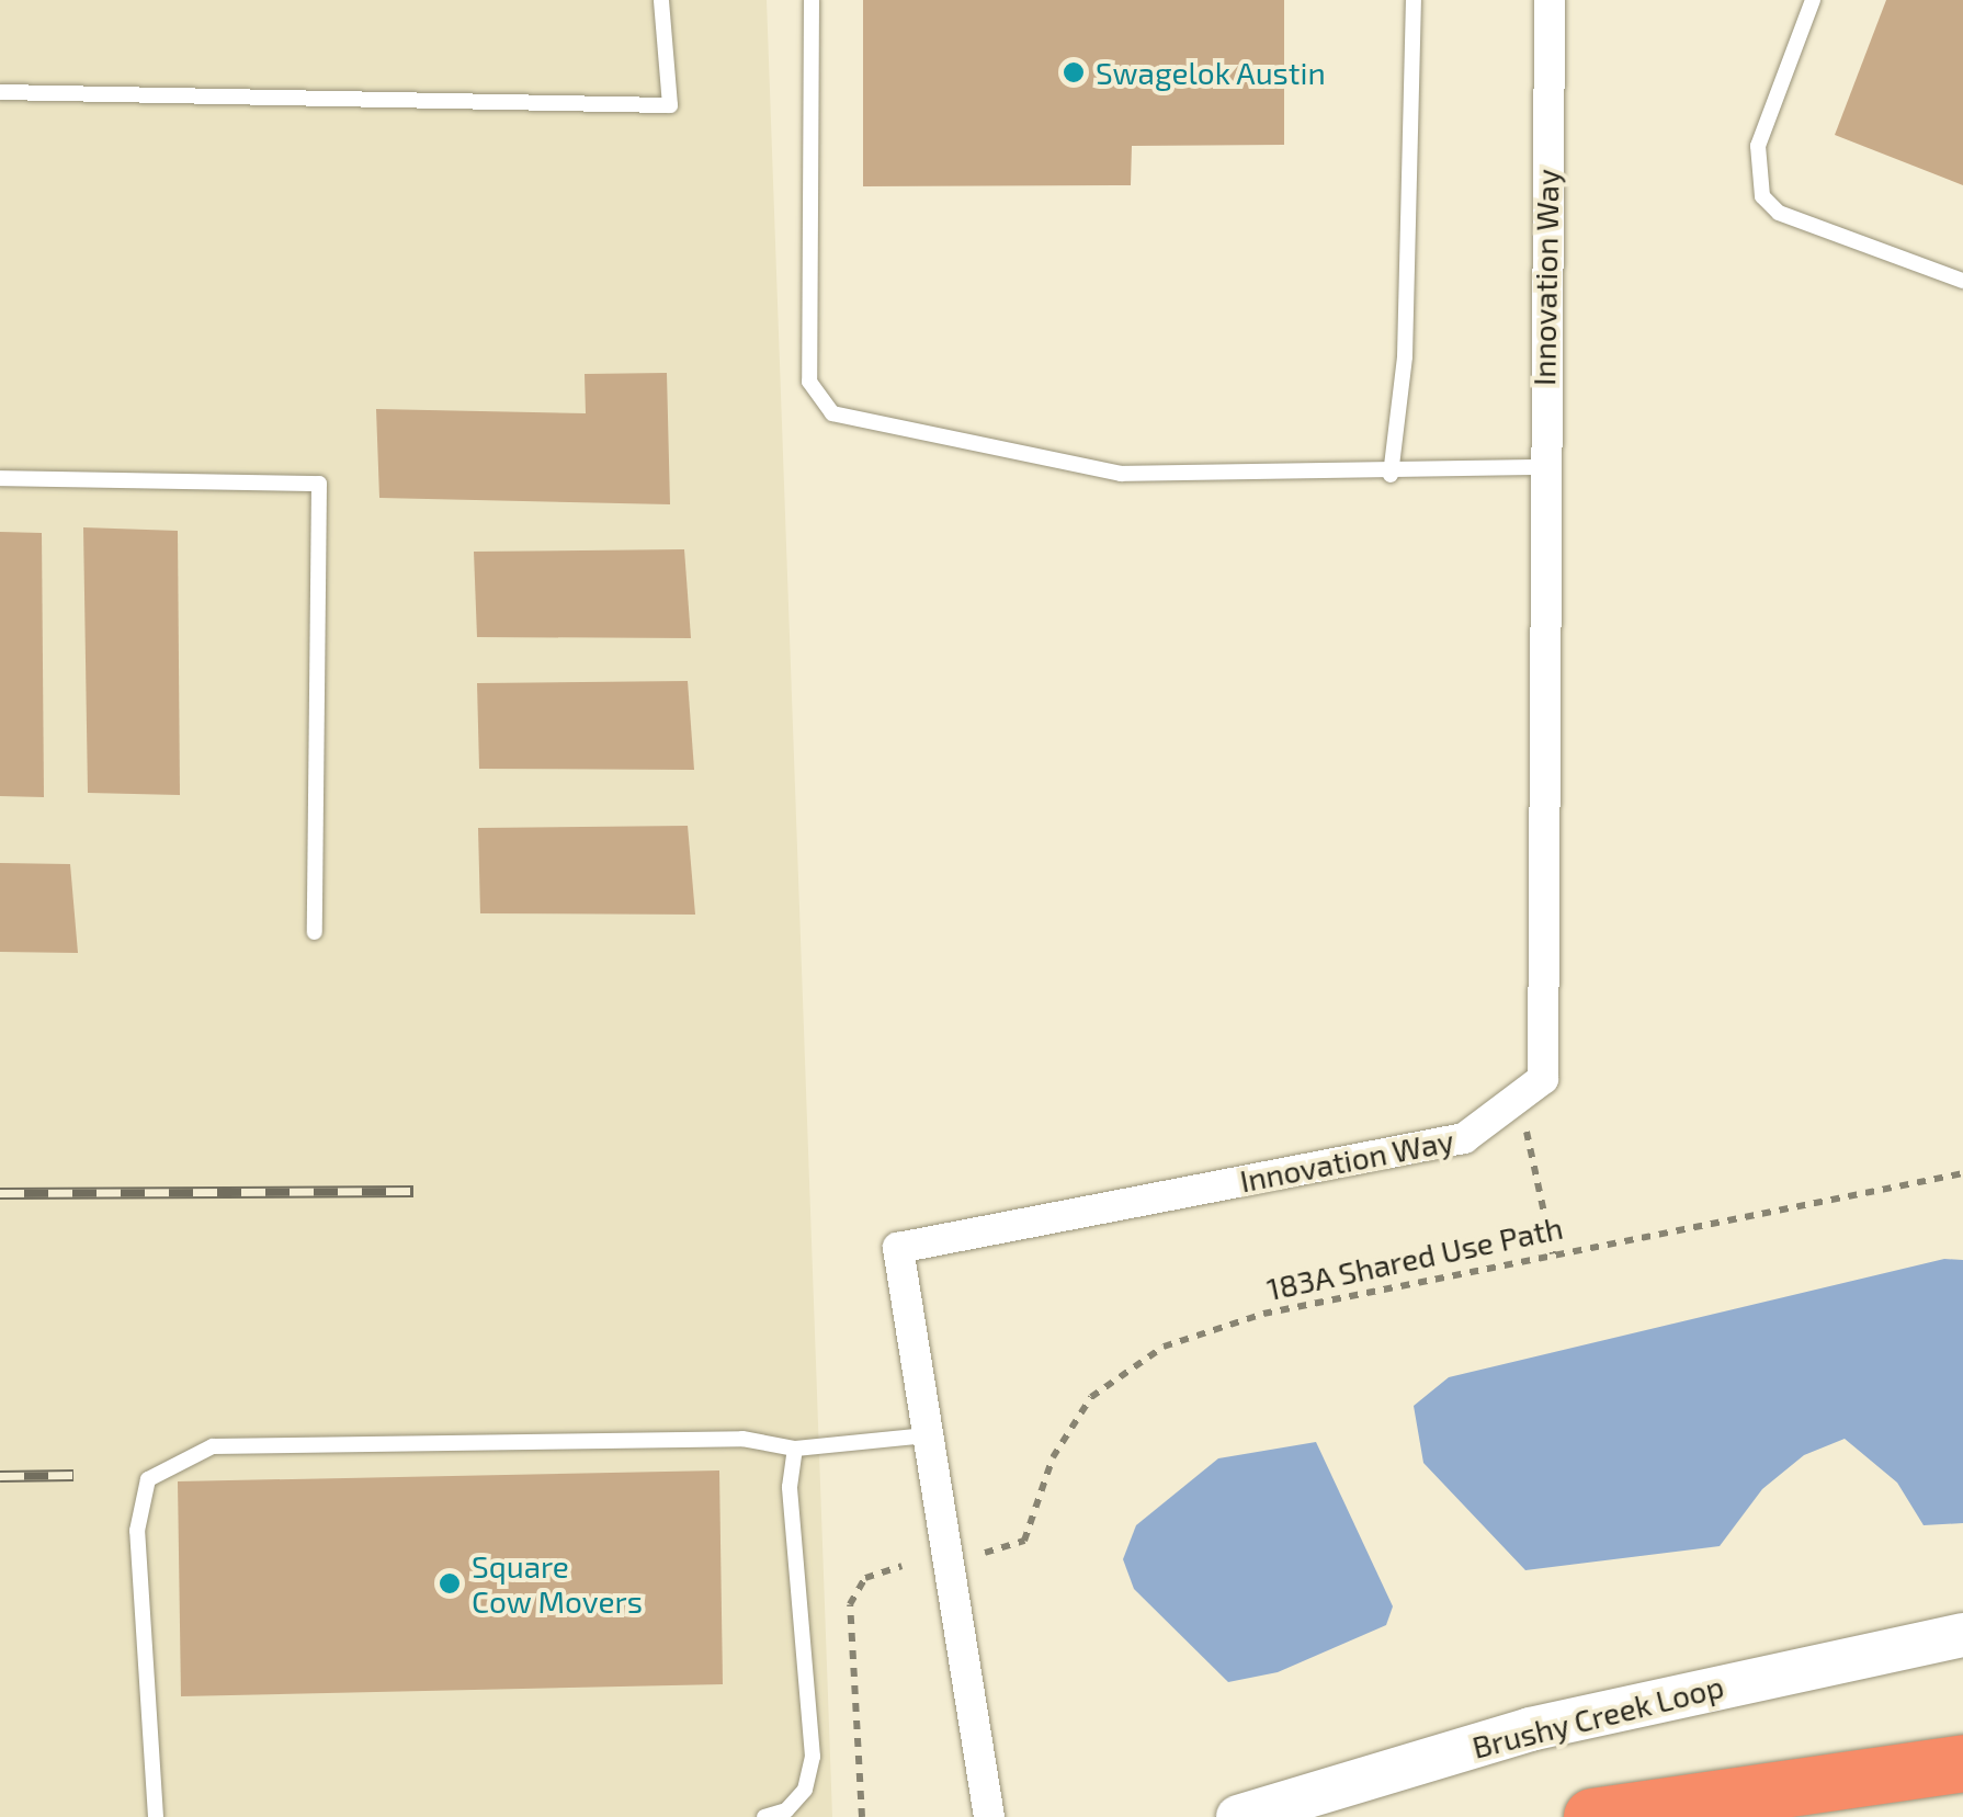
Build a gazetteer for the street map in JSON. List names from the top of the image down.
{
  "streets": {
    "main road": ["Brushy Creek Loop"],
    "street": ["Innovation Way"],
    "path": ["183A Shared Use Path"]
  },
  "places": ["Swagelok Austin", "Square Cow Movers"]
}
